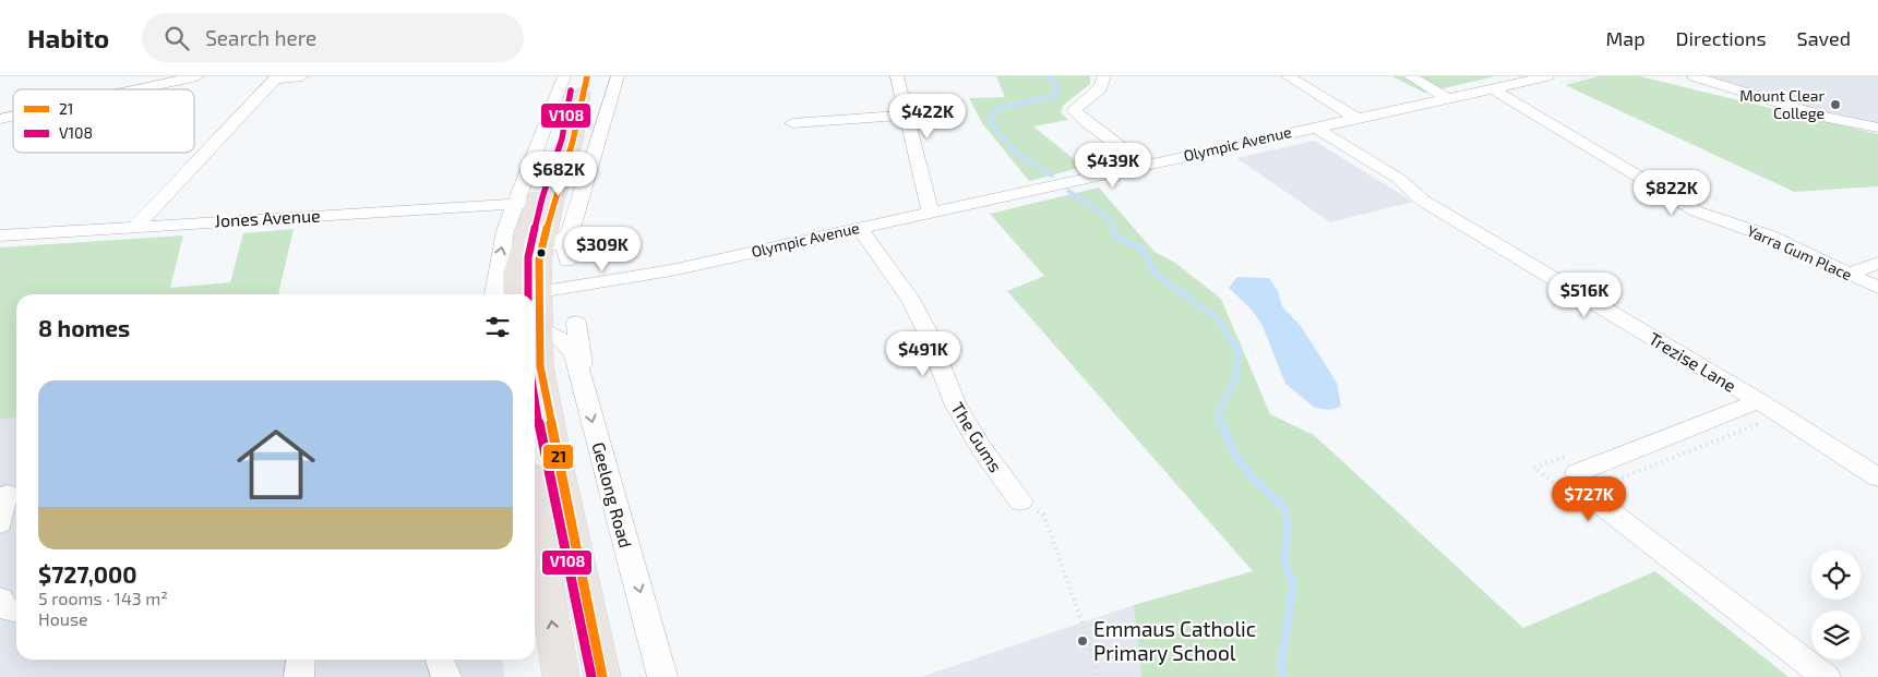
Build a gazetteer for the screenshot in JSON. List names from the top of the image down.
{
  "streets": {
    "street": [
      "Olympic Avenue",
      "Jones Avenue",
      "Yarra Gum Place",
      "Trezise Lane",
      "The Gums",
      "Geelong Road"
    ]
  },
  "crossings": [
    ["Olympic Avenue", "Yarra Gum Place"],
    ["Olympic Avenue", "Trezise Lane"],
    ["Olympic Avenue", "The Gums"]
  ],
  "one_way": ["Geelong Road"],
  "places": ["Mount Clear College", "Emmaus Catholic Primary School"],
  "lines": ["transit line 21", "transit line V108"],
  "legend": ["21", "V108"],
  "page": {
    "header": "Habito",
    "search": "Search here",
    "nav": ["Map", "Directions", "Saved"],
    "price": [
      "$422K",
      "$439K",
      "$682K",
      "$822K",
      "$309K",
      "$516K",
      "$491K",
      "$727K"
    ],
    "heading": "8 homes",
    "list": [
      {
        "name": "$727,000",
        "note": "5 rooms · 143 m² · House"
      }
    ]
  }
}
